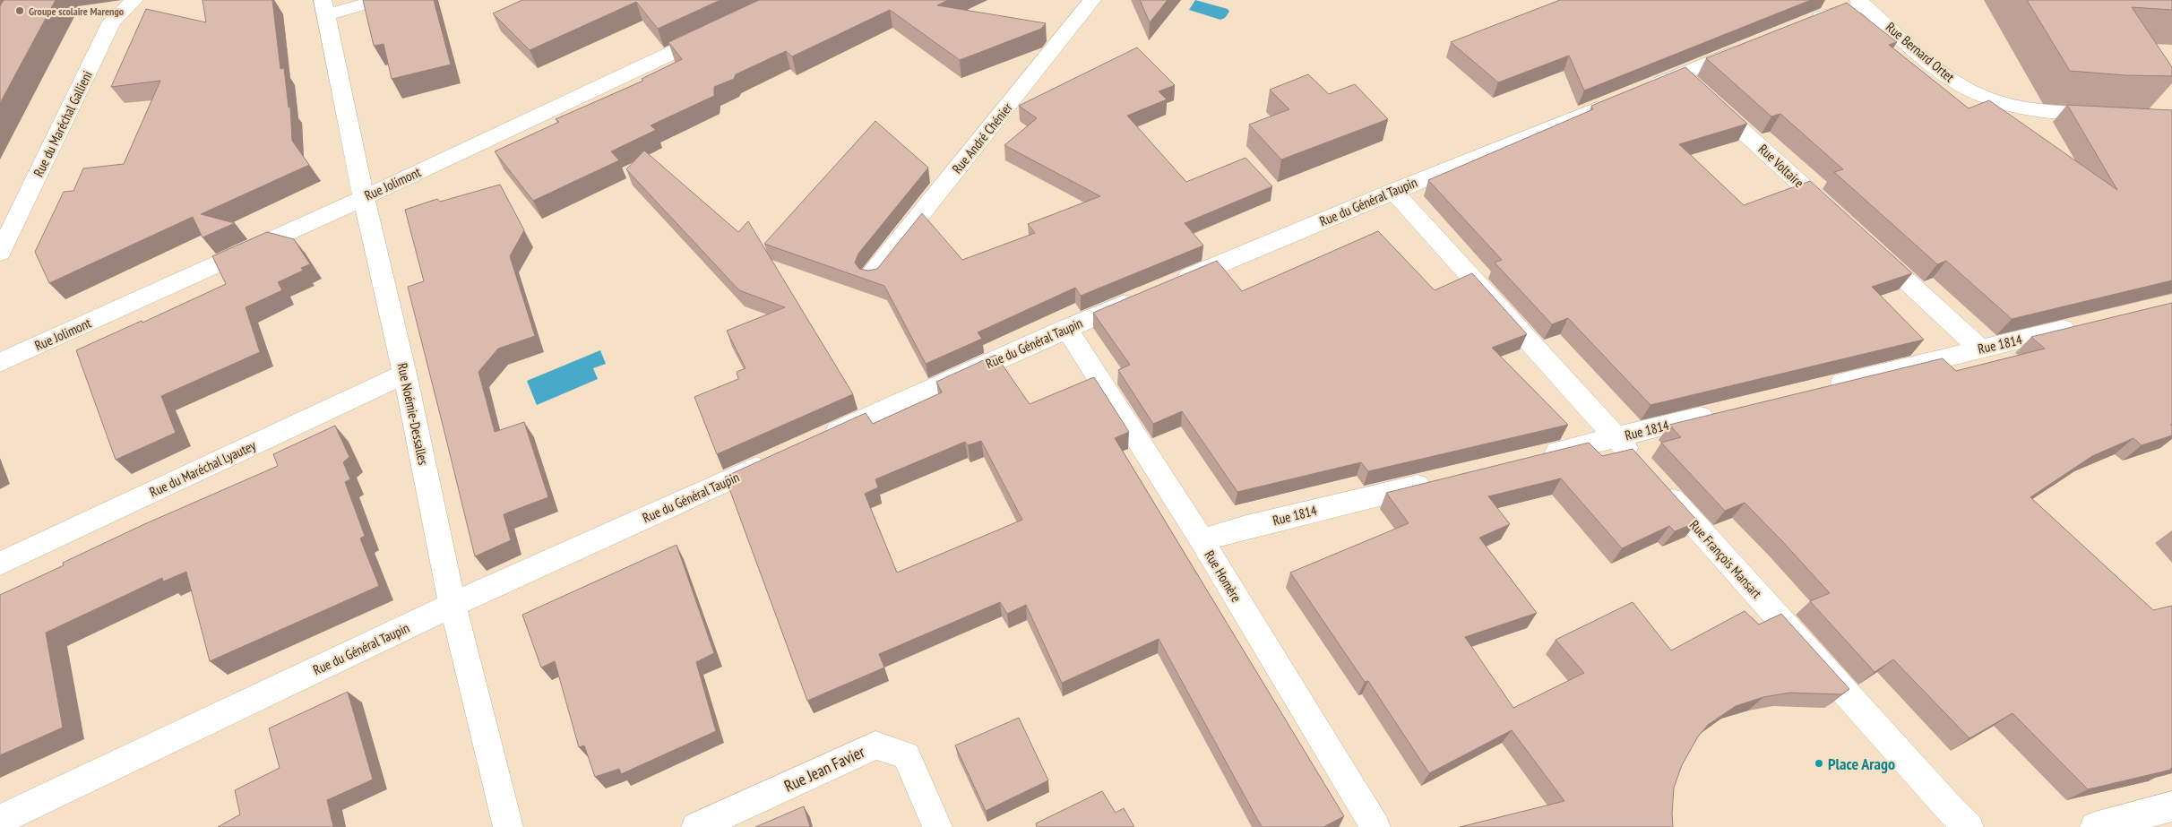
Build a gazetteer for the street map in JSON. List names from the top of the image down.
{
  "streets": {
    "street": [
      "Rue Bernard Ortet",
      "Rue du Maréchal Gallieni",
      "Rue André Chénier",
      "Rue Voltaire",
      "Rue Jolimont",
      "Rue du Général Taupin",
      "Rue 1814",
      "Rue Noémie-Dessalles",
      "Rue du Maréchal Lyautey",
      "Rue François Mansart",
      "Rue Homère",
      "Rue Jean Favier"
    ]
  },
  "crossings": [
    ["Rue Jolimont", "Rue Noémie-Dessalles"],
    ["Rue du Général Taupin", "Rue Noémie-Dessalles"],
    ["Rue du Général Taupin", "Rue Homère"],
    ["Rue 1814", "Rue Homère"],
    ["Rue Noémie-Dessalles", "Rue du Maréchal Lyautey"]
  ],
  "places": ["Groupe scolaire Marengo", "Place Arago"]
}
